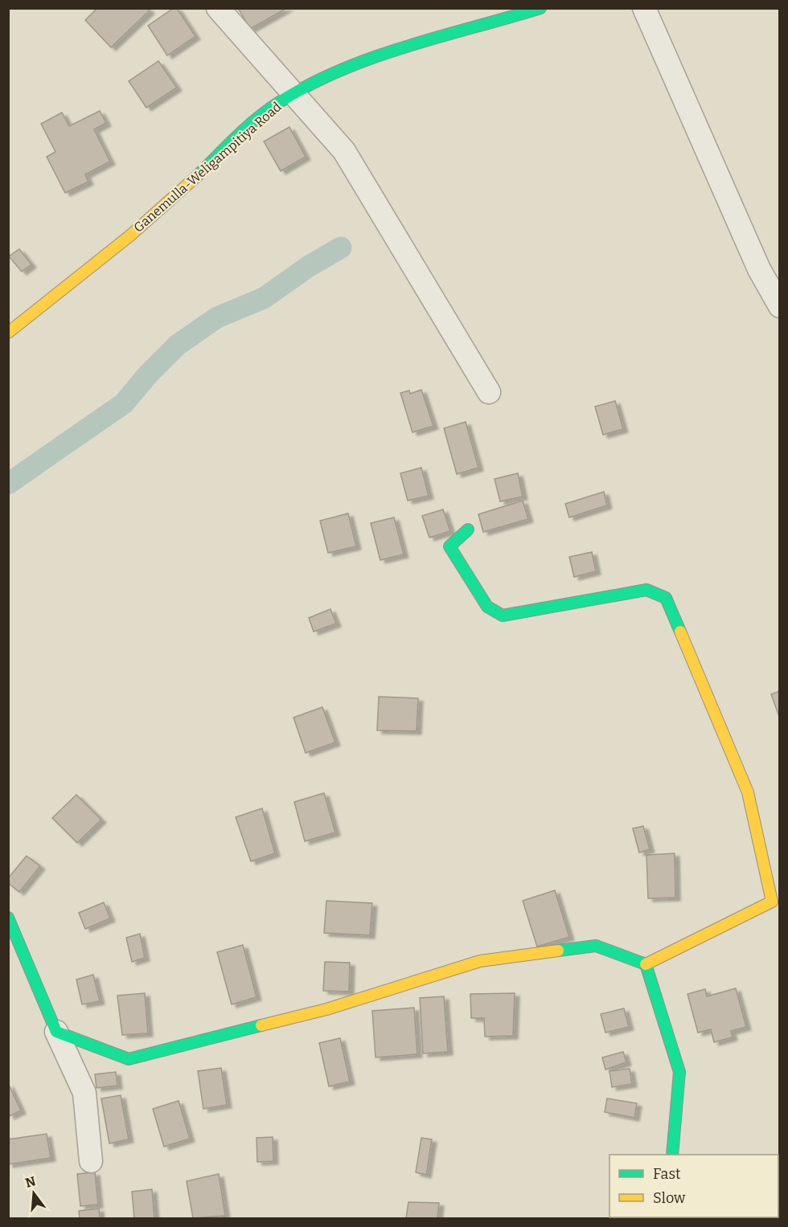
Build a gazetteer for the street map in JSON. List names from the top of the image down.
{
  "streets": {
    "street": ["Ganemulla-Weligampitiya Road"]
  },
  "legend": ["Fast", "Slow"],
  "north": "top"
}
